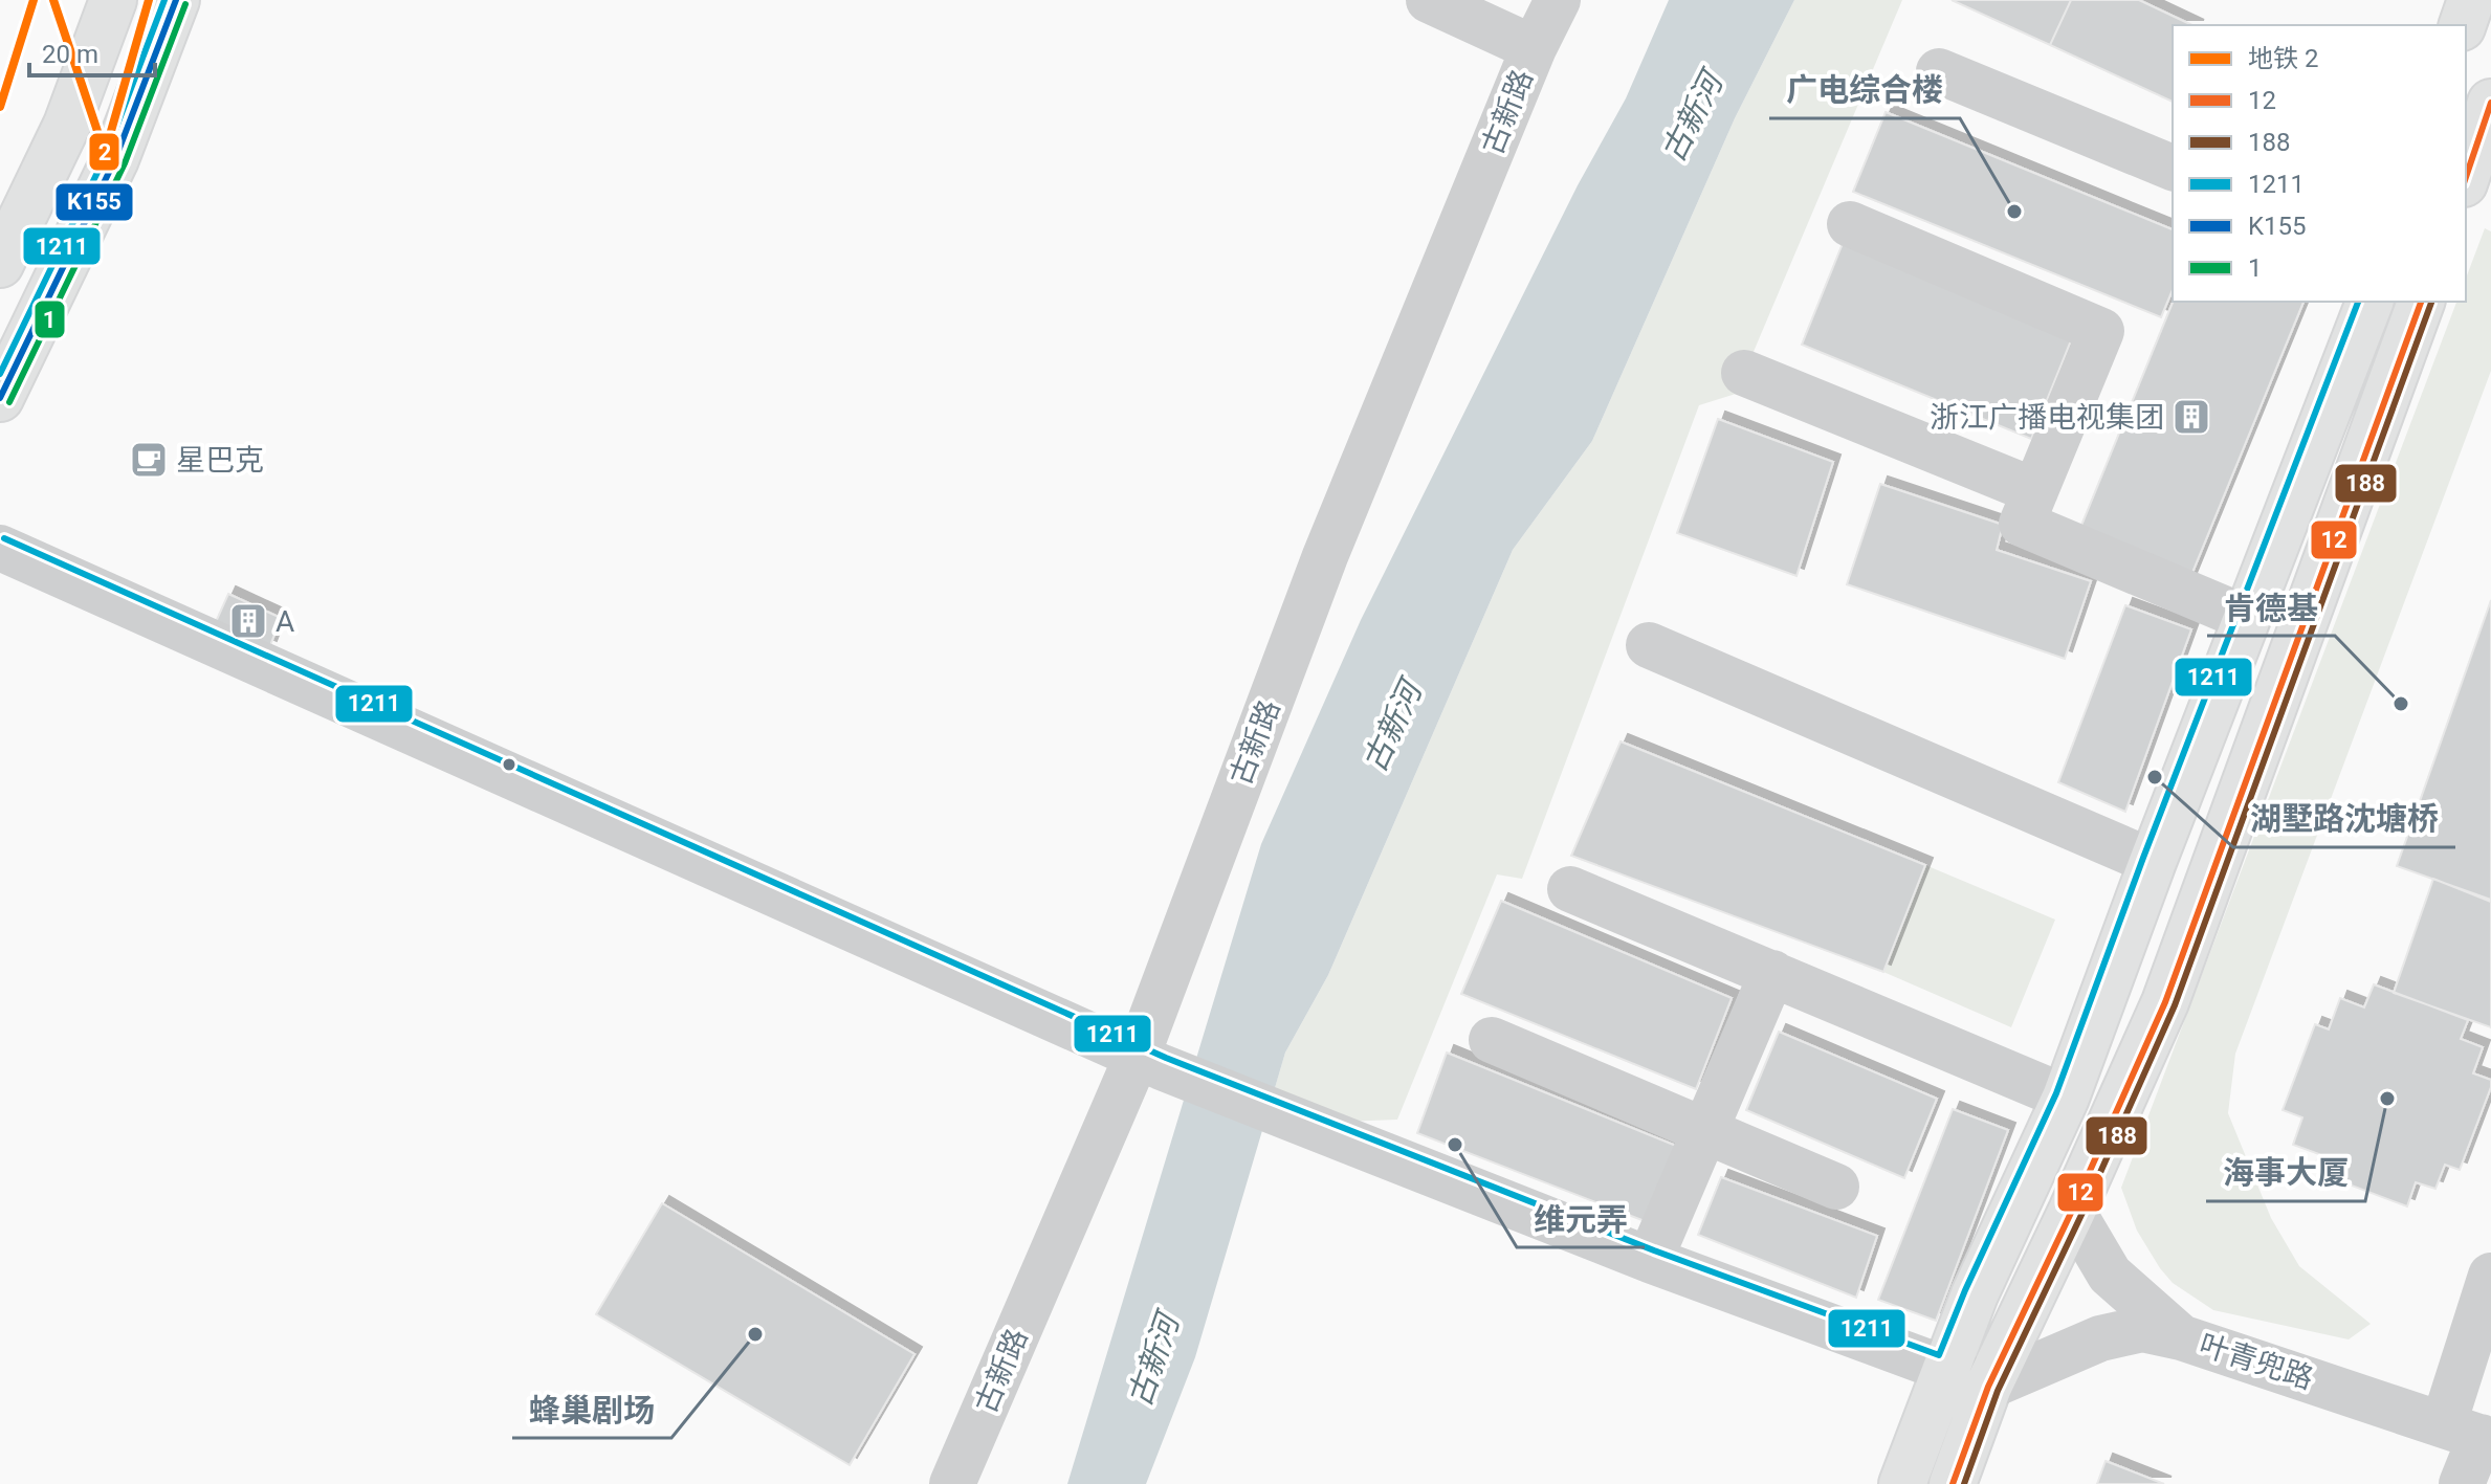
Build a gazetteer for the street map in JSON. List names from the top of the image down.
{
  "streets": {
    "street": ["古新路", "叶青兜路"]
  },
  "water": ["古新河"],
  "places": {
    "other": [
      "广电综合楼",
      "肯德基",
      "湖墅路沈塘桥",
      "海事大厦",
      "维元弄",
      "蜂巢剧场"
    ],
    "building": ["浙江广播电视集团", "A"],
    "cafe": ["星巴克"]
  },
  "lines": [
    "metro line 2",
    "transit line 1211",
    "transit line K155",
    "transit line 1",
    "transit line 12",
    "transit line 188"
  ],
  "legend": [
    "地铁 2",
    "12",
    "188",
    "1211",
    "K155",
    "1"
  ],
  "scale_bar": "20 m"
}
